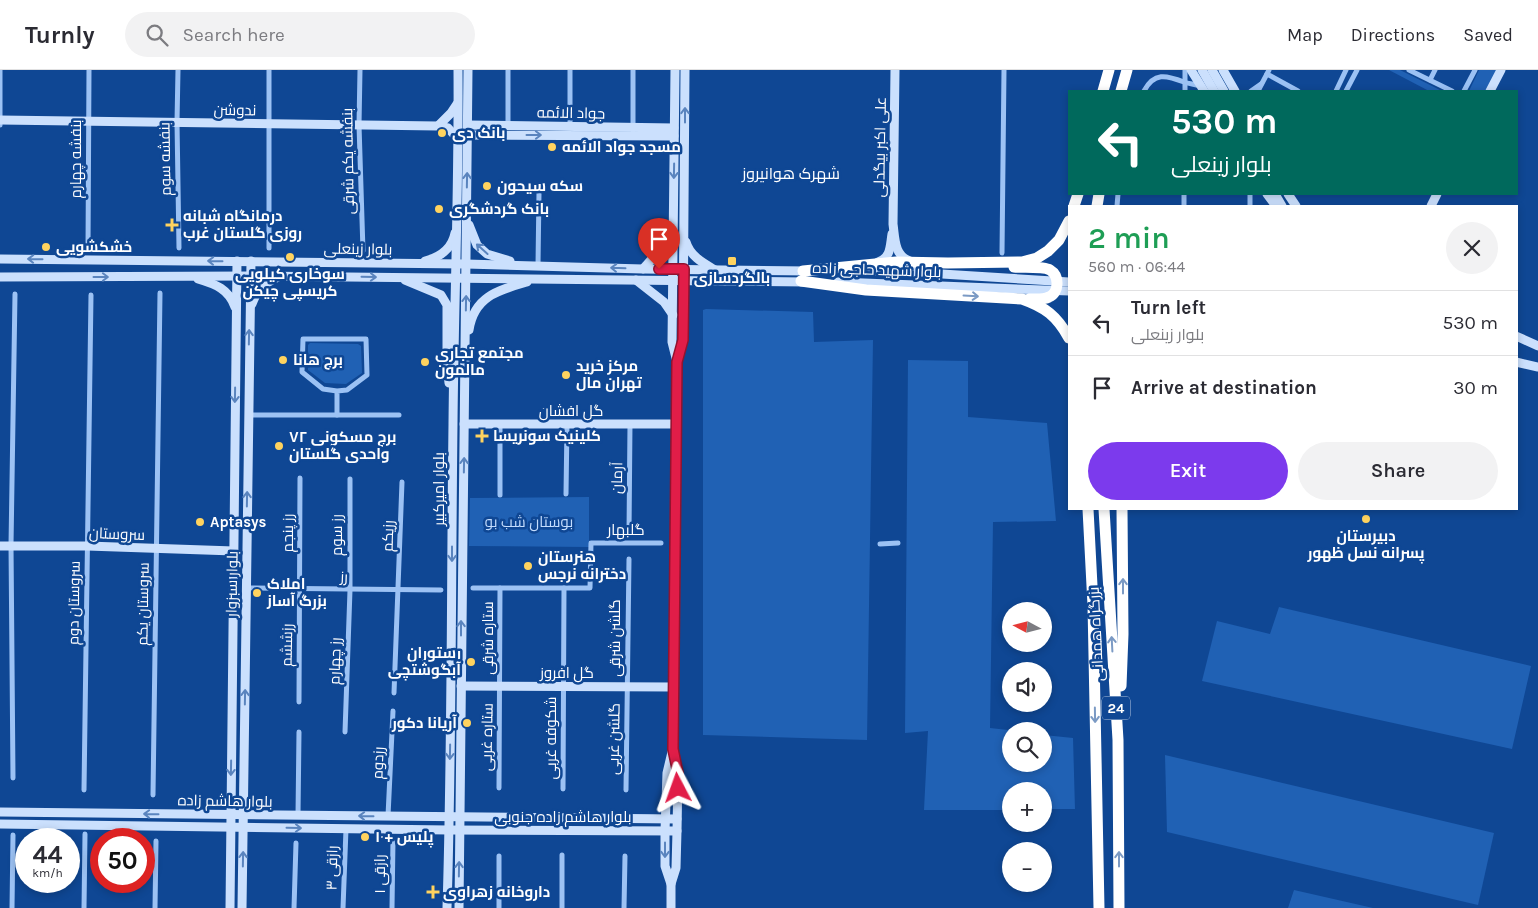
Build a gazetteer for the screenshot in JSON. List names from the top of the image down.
{
  "streets": {
    "highway": ["بزرگراه همدانی", "24"],
    "main road": [
      "ندوشن",
      "جواد الائمه",
      "علی اکبر بیگدلی",
      "بلوار زینعلی",
      "بلوار شهید حاجی زاده",
      "گل افشان",
      "بلوار امیرکبیر",
      "سروستان",
      "بلوار سبزوار",
      "گل افروز",
      "بلوار هاشم زاده",
      "بلوار هاشم زاده جنوبی"
    ],
    "street": [
      "بنفشه چهارم",
      "بنفشه سوم",
      "بنفشه یکم شرقی",
      "آرمان",
      "گلبهار",
      "رز پنجم",
      "رز سوم",
      "رزیکم",
      "رز",
      "سروستان دوم",
      "سروستان یکم",
      "ستاره شرقی",
      "گلشن شرقی",
      "رزششم",
      "رز چهارم",
      "ستاره غربی",
      "شکوفه غربی",
      "گلشن غربی",
      "رزدوم",
      "رازقی ۳",
      "رازقی ۱"
    ]
  },
  "crossings": [
    ["ندوشن", "بنفشه چهارم"],
    ["ندوشن", "بنفشه سوم"],
    ["ندوشن", "بنفشه یکم شرقی"],
    ["جواد الائمه", "بلوار امیرکبیر"],
    ["بلوار زینعلی", "بلوار شهید حاجی زاده"],
    ["بلوار زینعلی", "بلوار امیرکبیر"],
    ["بلوار زینعلی", "بلوار سبزوار"],
    ["گل افشان", "آرمان"],
    ["گل افشان", "بلوار امیرکبیر"],
    ["بلوار امیرکبیر", "گل افروز"],
    ["بلوار امیرکبیر", "بلوار هاشم زاده"],
    ["بلوار امیرکبیر", "بلوار هاشم زاده جنوبی"],
    ["گلبهار", "شکوفه غربی"],
    ["رز پنجم", "رز"],
    ["رز پنجم", "رزششم"],
    ["سروستان", "بلوار سبزوار"],
    ["سروستان", "سروستان دوم"],
    ["سروستان", "سروستان یکم"],
    ["رز سوم", "رز"],
    ["رز سوم", "رز چهارم"],
    ["رزیکم", "رز"],
    ["رز", "بلوار سبزوار"],
    ["رز", "رزششم"],
    ["رز", "رز چهارم"],
    ["بلوار سبزوار", "بلوار هاشم زاده"],
    ["ستاره شرقی", "گل افروز"],
    ["ستاره شرقی", "ستاره غربی"],
    ["گلشن شرقی", "گل افروز"],
    ["گلشن شرقی", "گلشن غربی"],
    ["گل افروز", "ستاره غربی"],
    ["گل افروز", "شکوفه غربی"],
    ["گل افروز", "گلشن غربی"],
    ["رزدوم", "بلوار هاشم زاده"],
    ["بلوار هاشم زاده", "بلوار هاشم زاده جنوبی"],
    ["بلوار هاشم زاده", "رازقی ۳"]
  ],
  "districts": ["شهرک هوانیروز"],
  "parks": ["بوستان شب بو"],
  "places": {
    "other": [
      "بانک دی",
      "مسجد جواد الائمه",
      "سکه سیحون",
      "بانک گردشگری",
      "خشکشویی",
      "سوخاری کیلویی کریسپی چیکن",
      "برج هانا",
      "مجتمع تجاری مالمون",
      "مرکز خرید تهران مال",
      "برج مسکونی ۷۲ واحدی گلستان",
      "دبیرستان پسرانه نسل ظهور",
      "Aptasys",
      "هنرستان دخترانه نرجس",
      "املاک بزرگ آساز",
      "رستوران آبگوشتچی",
      "آریانا دکور",
      "پلیس +۱۰"
    ],
    "health": ["درمانگاه شبانه روزی گلستان غرب", "کلینیک سونریسا", "داروخانه زهراوی"],
    "transit": ["بالگردسازی"]
  },
  "north": "left",
  "page": {
    "header": "Turnly",
    "search": "Search here",
    "nav": ["Map", "Directions", "Saved"],
    "turn": ["530 m", "بلوار زینعلی"],
    "heading": ["2 min", "560 m · 06:44"],
    "list": [
      {
        "name": "Turn left",
        "note": "بلوار زینعلی",
        "value": "530 m"
      },
      {
        "name": "Arrive at destination",
        "value": "30 m"
      }
    ],
    "buttons": ["Exit", "Share"],
    "map_buttons": ["+", "−"],
    "speed": "44 km/h",
    "limit": "50"
  }
}
